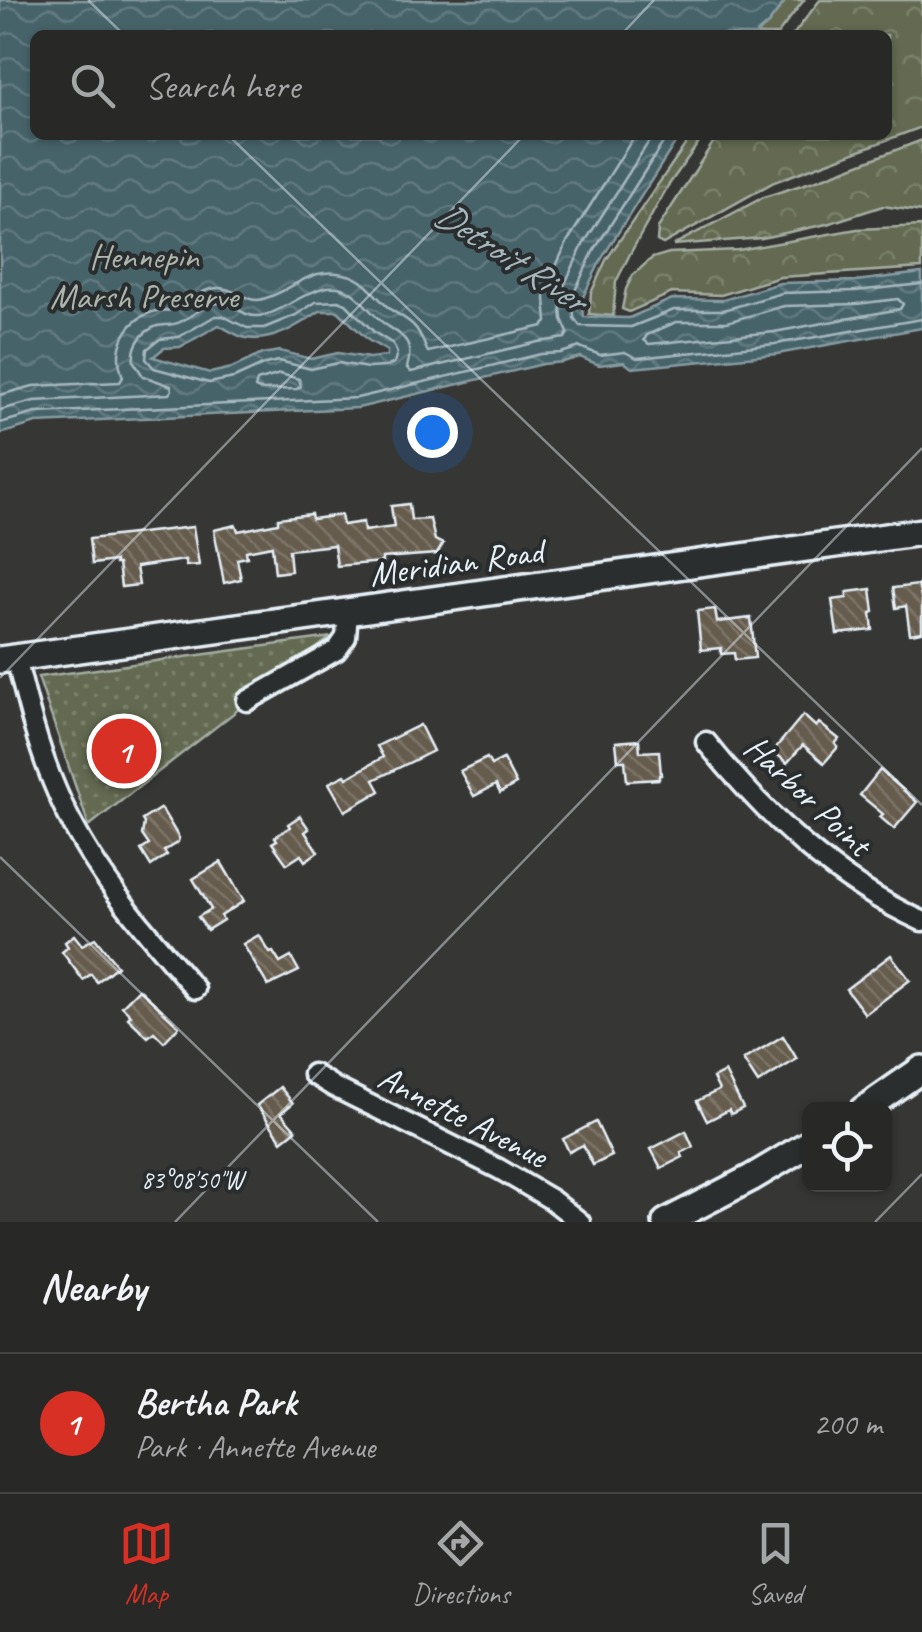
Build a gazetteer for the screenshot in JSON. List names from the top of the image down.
{
  "streets": {
    "street": ["Meridian Road", "Harbor Point", "Annette Avenue"]
  },
  "water": ["Detroit River"],
  "parks": ["Hennepin Marsh Preserve"],
  "page": {
    "search": "Search here",
    "pins": "1",
    "heading": "Nearby",
    "list": [
      {
        "mark": "1",
        "name": "Bertha Park",
        "note": "Park · Annette Avenue",
        "value": "200 m"
      }
    ],
    "nav": ["Map", "Directions", "Saved"]
  },
  "coordinates": ["83°08'50\"W"]
}
